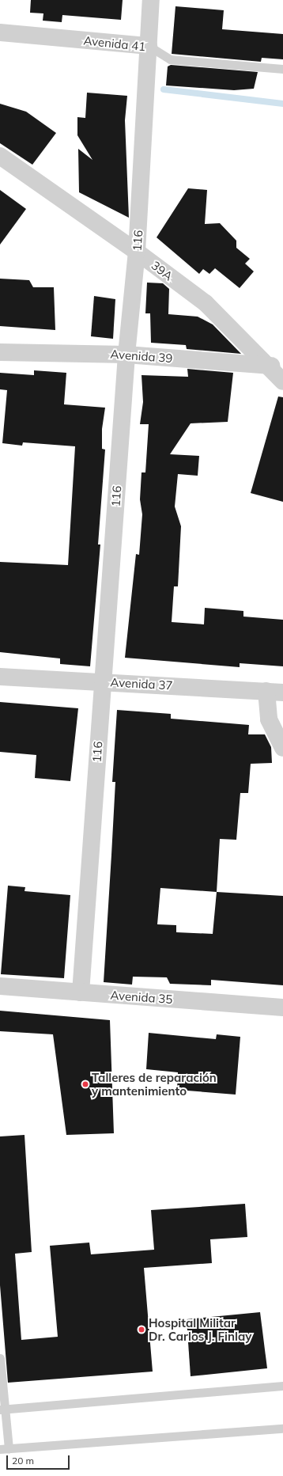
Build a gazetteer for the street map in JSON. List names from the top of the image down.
{
  "streets": {
    "street": [
      "Avenida 41",
      "116",
      "39A",
      "Avenida 39",
      "Avenida 37",
      "Avenida 35"
    ]
  },
  "crossings": [
    ["Avenida 41", "116"],
    ["116", "39A"],
    ["116", "Avenida 39"],
    ["116", "Avenida 37"],
    ["116", "Avenida 35"],
    ["39A", "Avenida 39"]
  ],
  "places": ["Talleres de reparación y mantenimiento", "Hospital Militar Dr. Carlos J. Finlay"],
  "scale_bar": "20 m"
}
